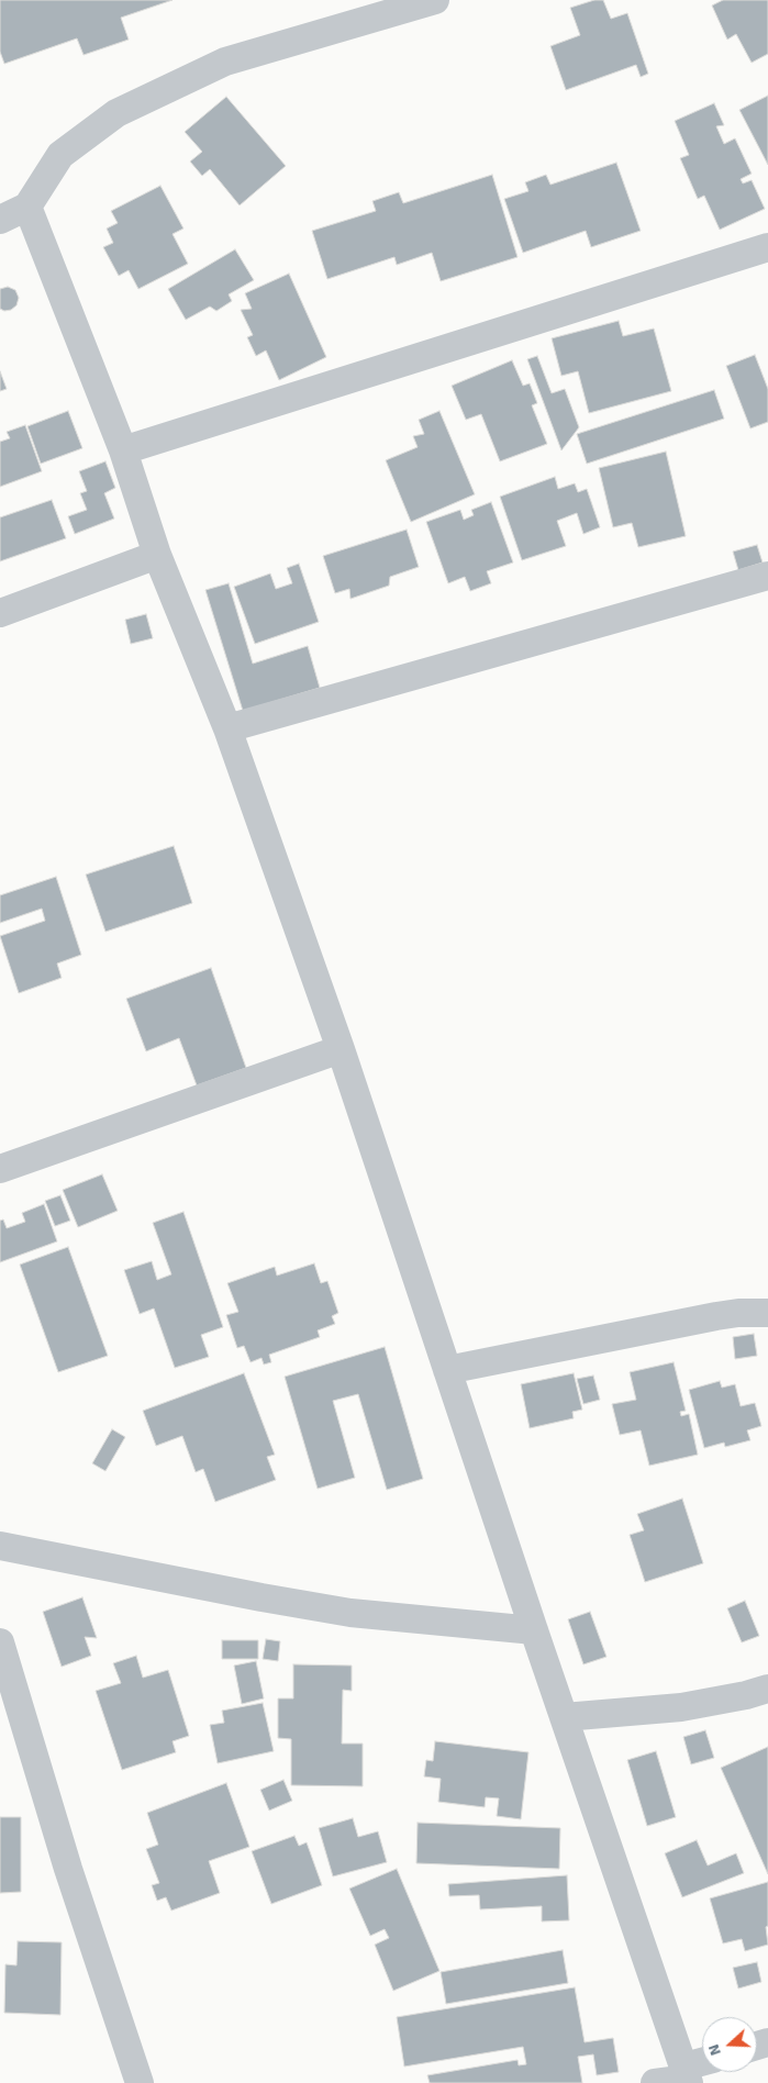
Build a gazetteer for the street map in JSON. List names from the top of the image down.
{
  "north": "left"
}
